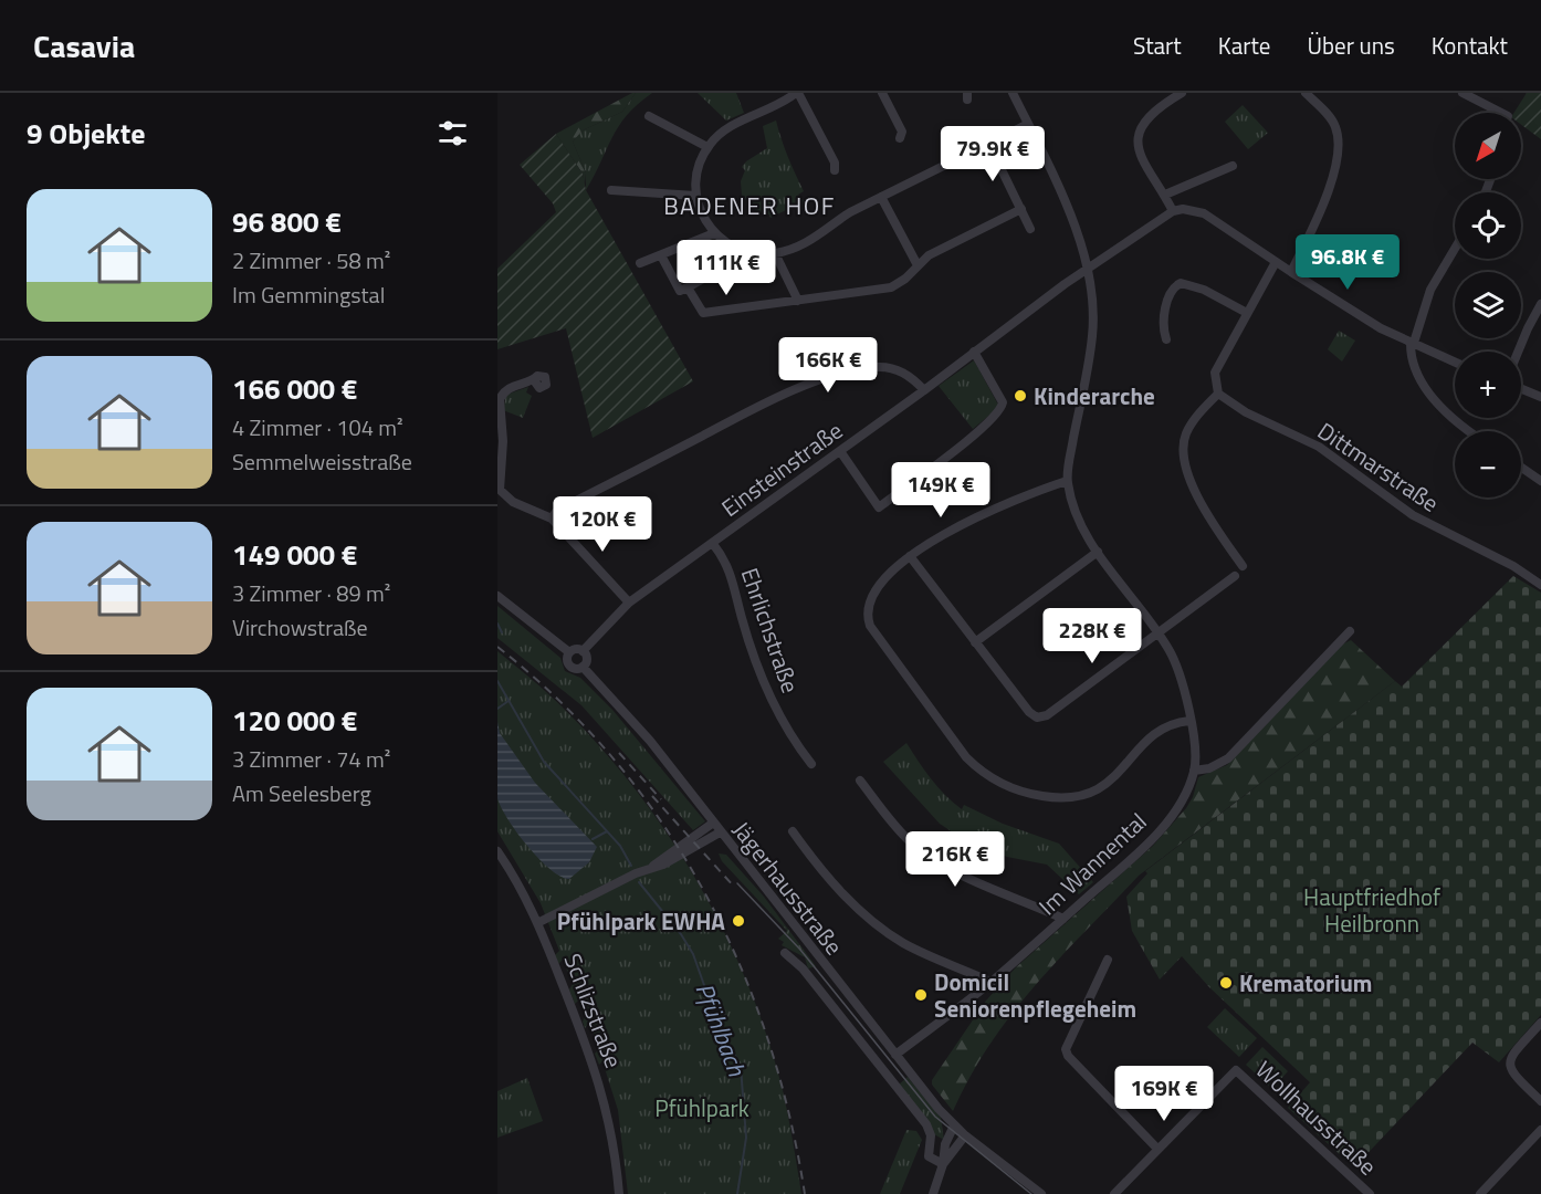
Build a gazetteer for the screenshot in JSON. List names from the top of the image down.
{
  "streets": {
    "street": [
      "Dittmarstraße",
      "Einsteinstraße",
      "Ehrlichstraße",
      "Im Wannental",
      "Jägerhausstraße",
      "Schlizstraße",
      "Wollhausstraße"
    ]
  },
  "crossings": [
    ["Einsteinstraße", "Ehrlichstraße"],
    ["Einsteinstraße", "Jägerhausstraße"],
    ["Im Wannental", "Jägerhausstraße"]
  ],
  "districts": ["BADENER HOF"],
  "water": ["Pfühlbach"],
  "parks": ["Hauptfriedhof Heilbronn", "Pfühlpark"],
  "places": [
    "Kinderarche",
    "Pfühlpark EWHA",
    "Krematorium",
    "Domicil Seniorenpflegeheim"
  ],
  "north": "bottom left",
  "page": {
    "header": "Casavia",
    "nav": [
      "Start",
      "Karte",
      "Über uns",
      "Kontakt"
    ],
    "heading": "9 Objekte",
    "map_buttons": ["+", "−"],
    "price": [
      "79.9K €",
      "96.8K €",
      "111K €",
      "166K €",
      "149K €",
      "120K €",
      "228K €",
      "216K €",
      "169K €"
    ],
    "list": [
      {
        "name": "96 800 €",
        "note": "2 Zimmer · 58 m² · Im Gemmingstal"
      },
      {
        "name": "166 000 €",
        "note": "4 Zimmer · 104 m² · Semmelweisstraße"
      },
      {
        "name": "149 000 €",
        "note": "3 Zimmer · 89 m² · Virchowstraße"
      },
      {
        "name": "120 000 €",
        "note": "3 Zimmer · 74 m² · Am Seelesberg"
      }
    ]
  }
}
